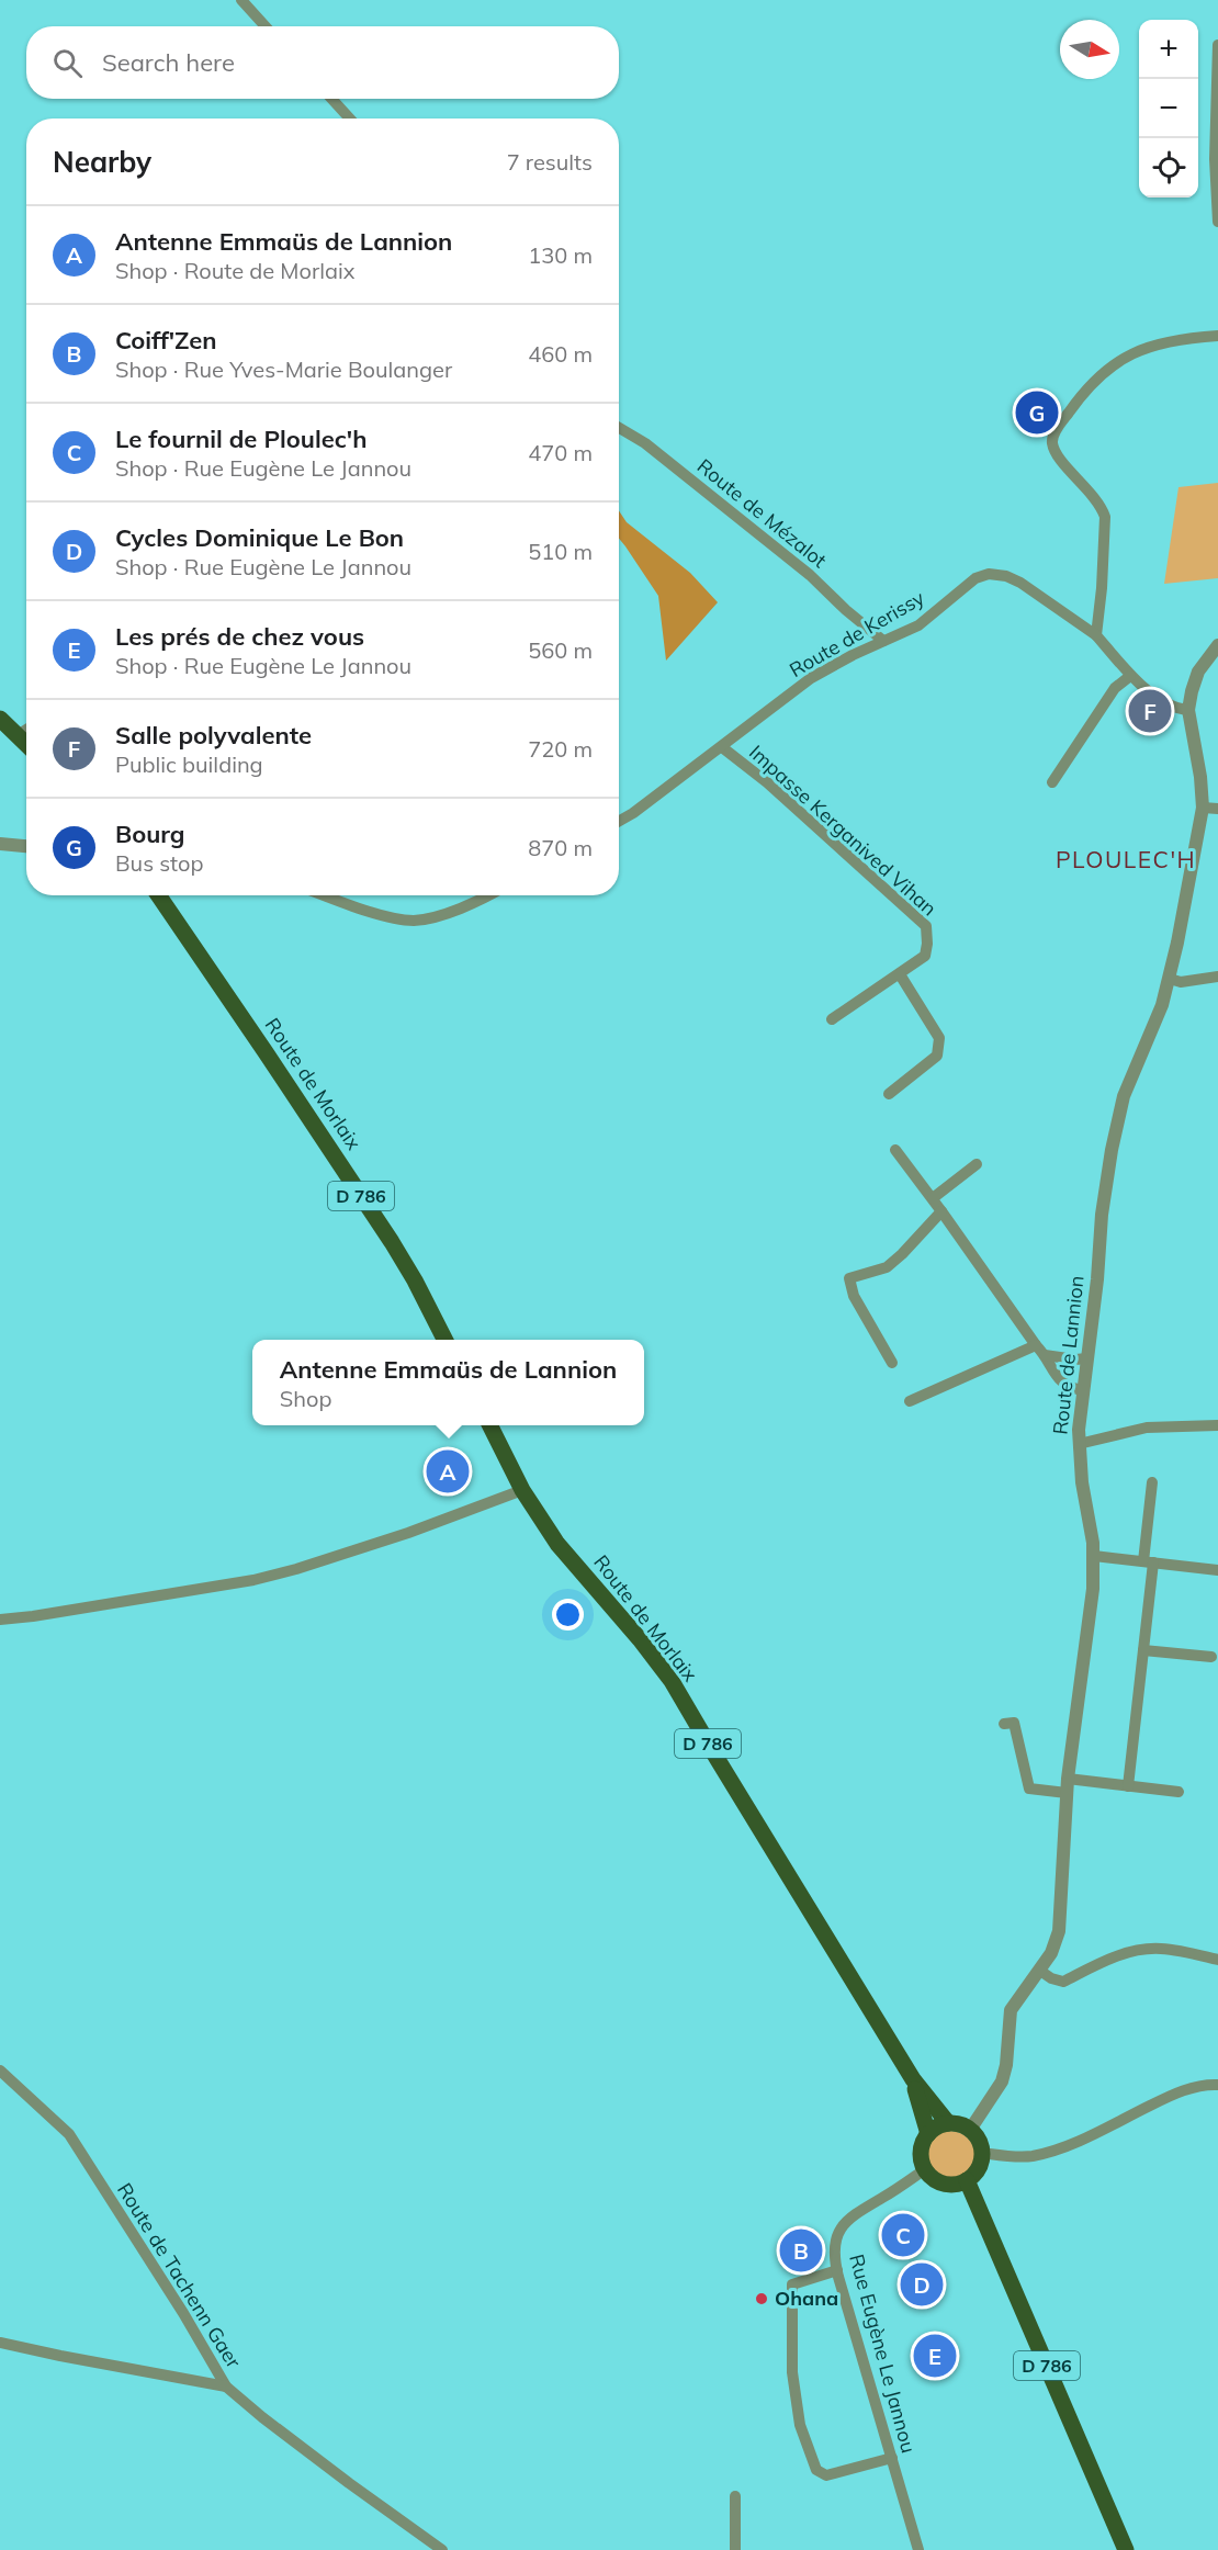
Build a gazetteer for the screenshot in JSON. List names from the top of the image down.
{
  "streets": {
    "main road": ["Route de Morlaix", "D 786"],
    "street": [
      "Route de Mézalot",
      "Route de Kerissy",
      "Impasse Kerganived Vihan",
      "Route de Lannion",
      "Route de Tachenn Gaer",
      "Rue Eugène Le Jannou"
    ]
  },
  "crossings": [
    ["Route de Mézalot", "Route de Kerissy"],
    ["Route de Kerissy", "Impasse Kerganived Vihan"],
    ["Route de Morlaix", "D 786"],
    ["Route de Morlaix", "Route de Lannion"],
    ["Route de Morlaix", "Rue Eugène Le Jannou"],
    ["D 786", "Route de Lannion"],
    ["D 786", "Rue Eugène Le Jannou"],
    ["Route de Lannion", "Rue Eugène Le Jannou"]
  ],
  "districts": ["PLOULEC'H"],
  "places": ["Ohana"],
  "north": "right",
  "page": {
    "map_buttons": ["+", "−"],
    "search": "Search here",
    "heading": ["Nearby", "7 results"],
    "list": [
      {
        "mark": "A",
        "name": "Antenne Emmaüs de Lannion",
        "note": "Shop · Route de Morlaix",
        "value": "130 m"
      },
      {
        "mark": "B",
        "name": "Coiff'Zen",
        "note": "Shop · Rue Yves-Marie Boulanger",
        "value": "460 m"
      },
      {
        "mark": "C",
        "name": "Le fournil de Ploulec'h",
        "note": "Shop · Rue Eugène Le Jannou",
        "value": "470 m"
      },
      {
        "mark": "D",
        "name": "Cycles Dominique Le Bon",
        "note": "Shop · Rue Eugène Le Jannou",
        "value": "510 m"
      },
      {
        "mark": "E",
        "name": "Les prés de chez vous",
        "note": "Shop · Rue Eugène Le Jannou",
        "value": "560 m"
      },
      {
        "mark": "F",
        "name": "Salle polyvalente",
        "note": "Public building",
        "value": "720 m"
      },
      {
        "mark": "G",
        "name": "Bourg",
        "note": "Bus stop",
        "value": "870 m"
      }
    ],
    "pins": [
      "G",
      "F",
      "A",
      "C",
      "B",
      "D",
      "E"
    ],
    "popup": ["Antenne Emmaüs de Lannion", "Shop"]
  }
}
